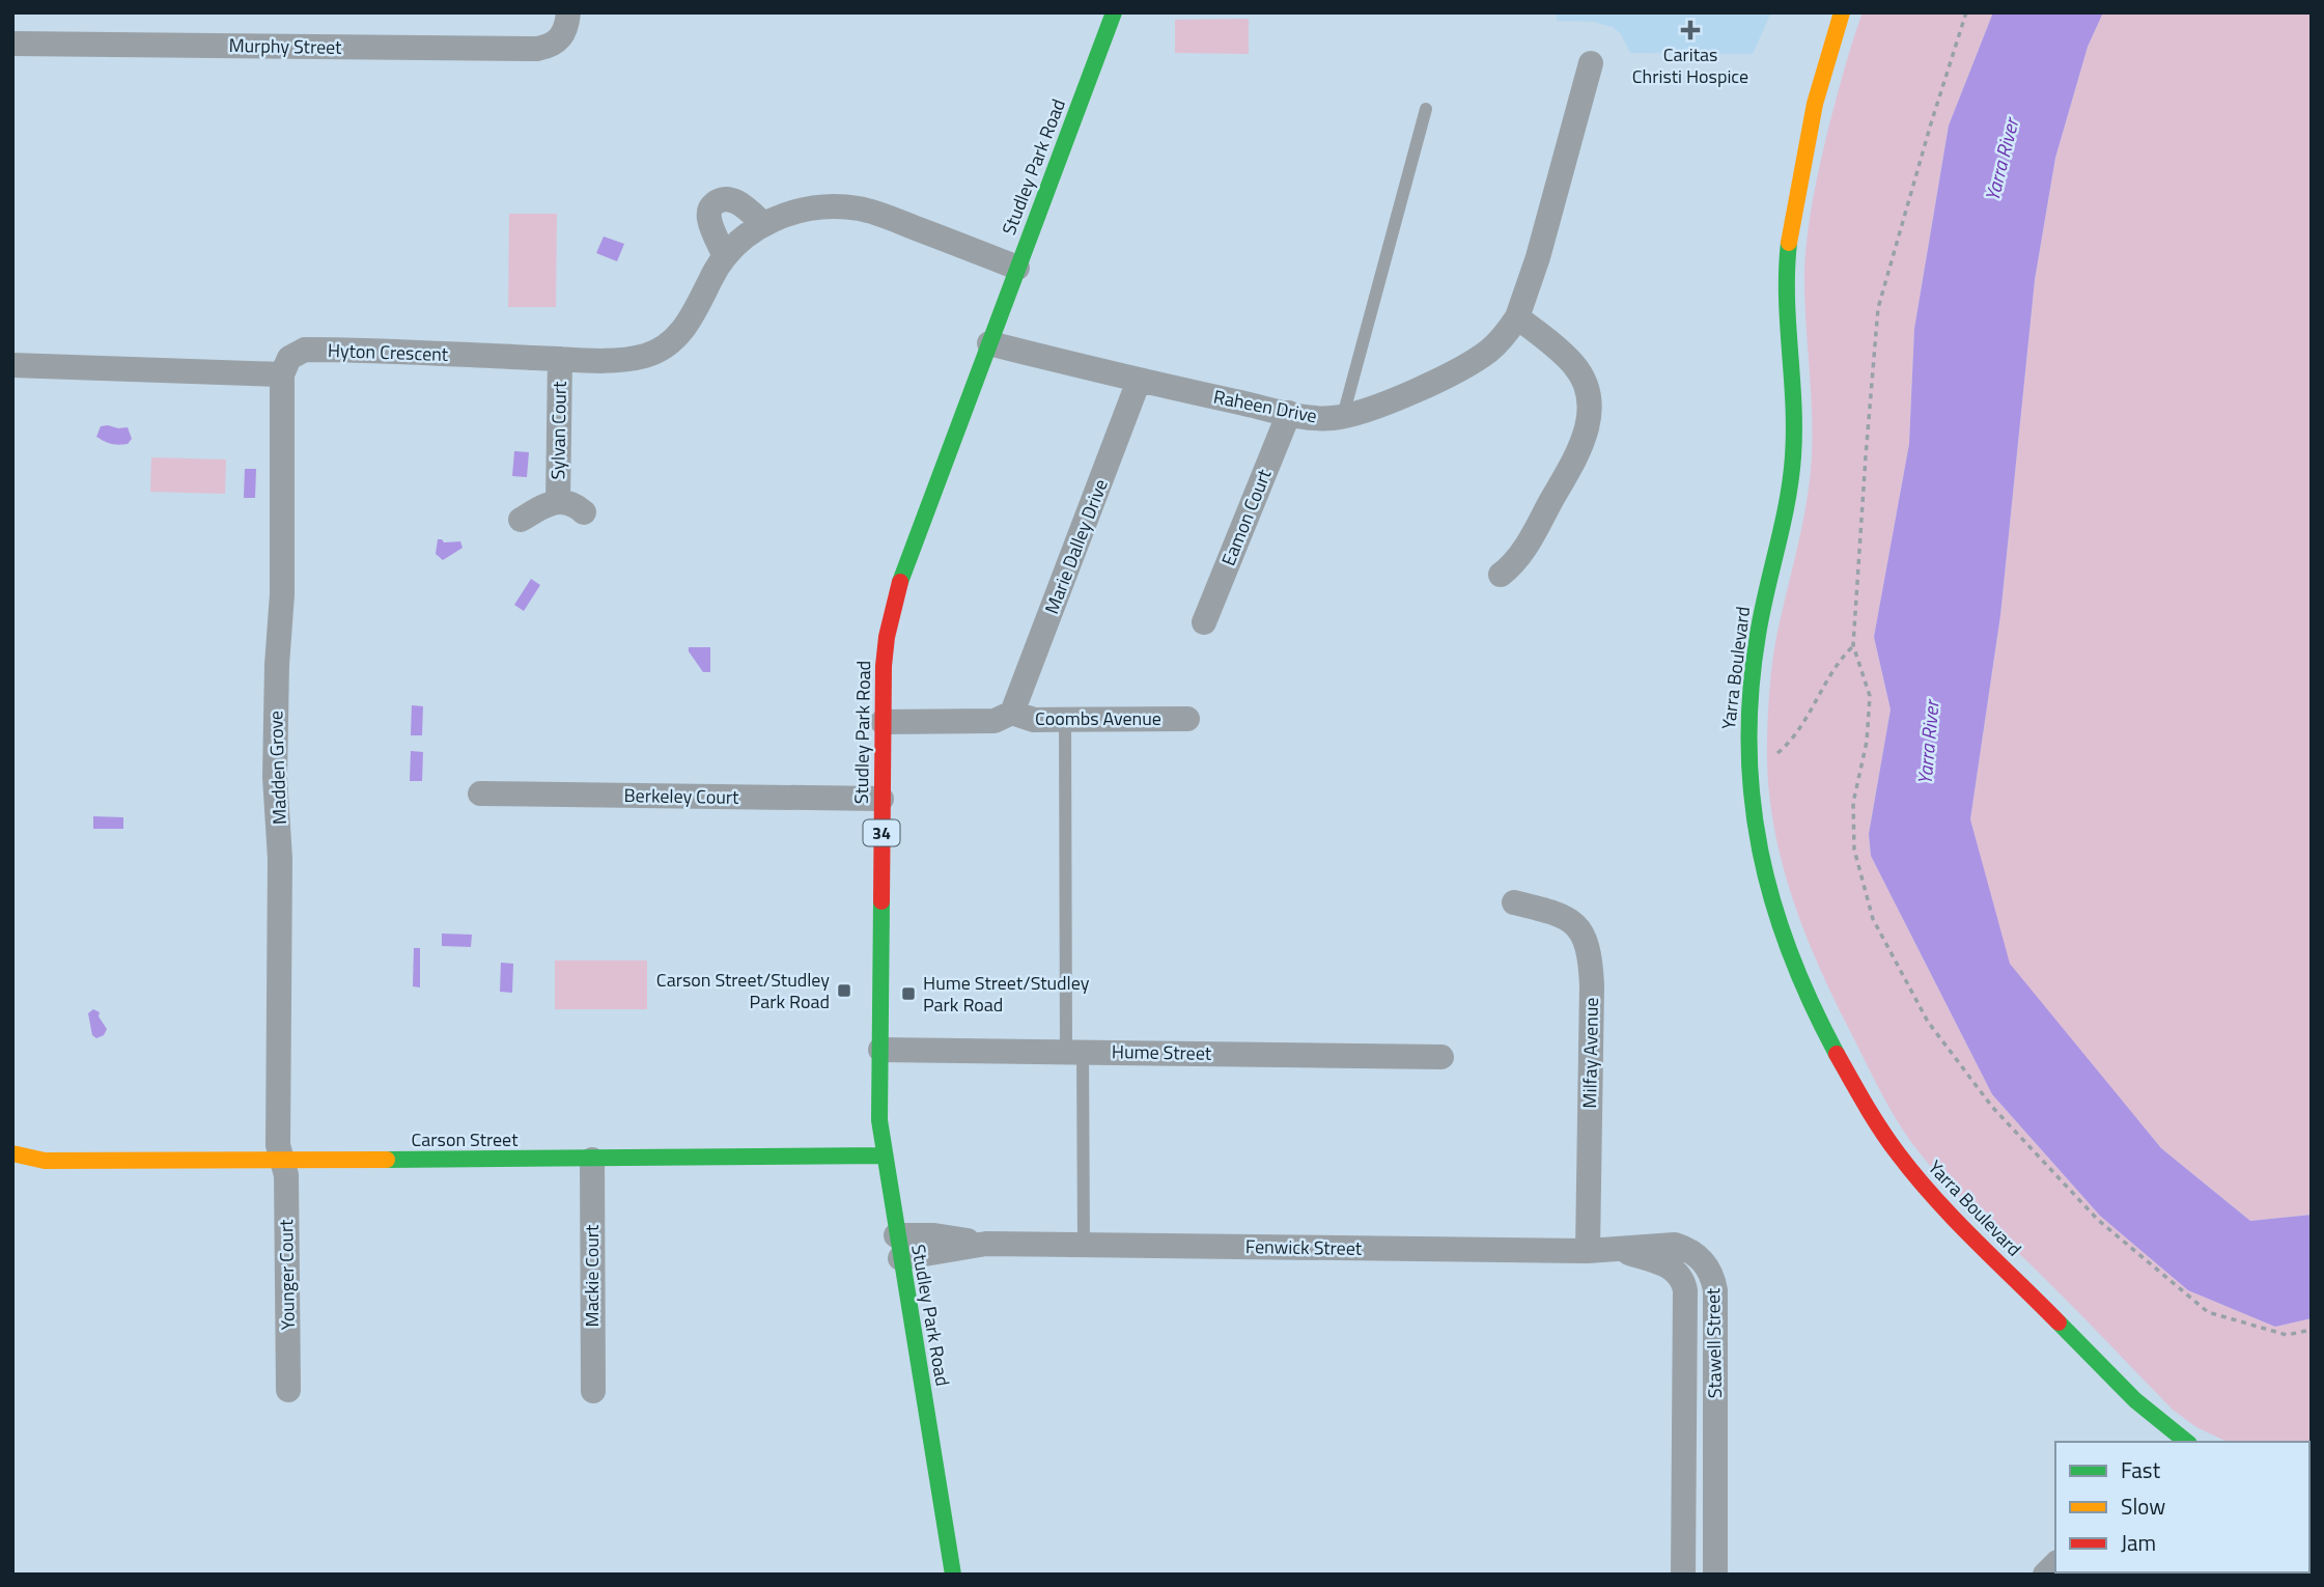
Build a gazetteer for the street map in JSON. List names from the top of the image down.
{
  "streets": {
    "main road": [
      "Studley Park Road",
      "Yarra Boulevard",
      "34",
      "Carson Street"
    ],
    "street": [
      "Murphy Street",
      "Hyton Crescent",
      "Raheen Drive",
      "Sylvan Court",
      "Eamon Court",
      "Marie Dalley Drive",
      "Coombs Avenue",
      "Madden Grove",
      "Berkeley Court",
      "Hume Street",
      "Milfay Avenue",
      "Fenwick Street",
      "Younger Court",
      "Mackie Court",
      "Stawell Street"
    ]
  },
  "crossings": [
    ["Studley Park Road", "Hyton Crescent"],
    ["Studley Park Road", "Raheen Drive"],
    ["Studley Park Road", "Coombs Avenue"],
    ["Studley Park Road", "Berkeley Court"],
    ["Studley Park Road", "Hume Street"],
    ["Studley Park Road", "Carson Street"],
    ["Studley Park Road", "Fenwick Street"],
    ["Hyton Crescent", "Sylvan Court"],
    ["Hyton Crescent", "Madden Grove"],
    ["Raheen Drive", "Eamon Court"],
    ["Raheen Drive", "Marie Dalley Drive"],
    ["Marie Dalley Drive", "Coombs Avenue"],
    ["Madden Grove", "Carson Street"],
    ["Madden Grove", "Younger Court"],
    ["Milfay Avenue", "Fenwick Street"],
    ["Carson Street", "Younger Court"],
    ["Carson Street", "Mackie Court"],
    ["Fenwick Street", "Stawell Street"]
  ],
  "water": ["Yarra River"],
  "places": {
    "health": ["Caritas Christi Hospice"],
    "transit": ["Carson Street/Studley Park Road", "Hume Street/Studley Park Road"]
  },
  "legend": ["Fast", "Slow", "Jam"]
}
